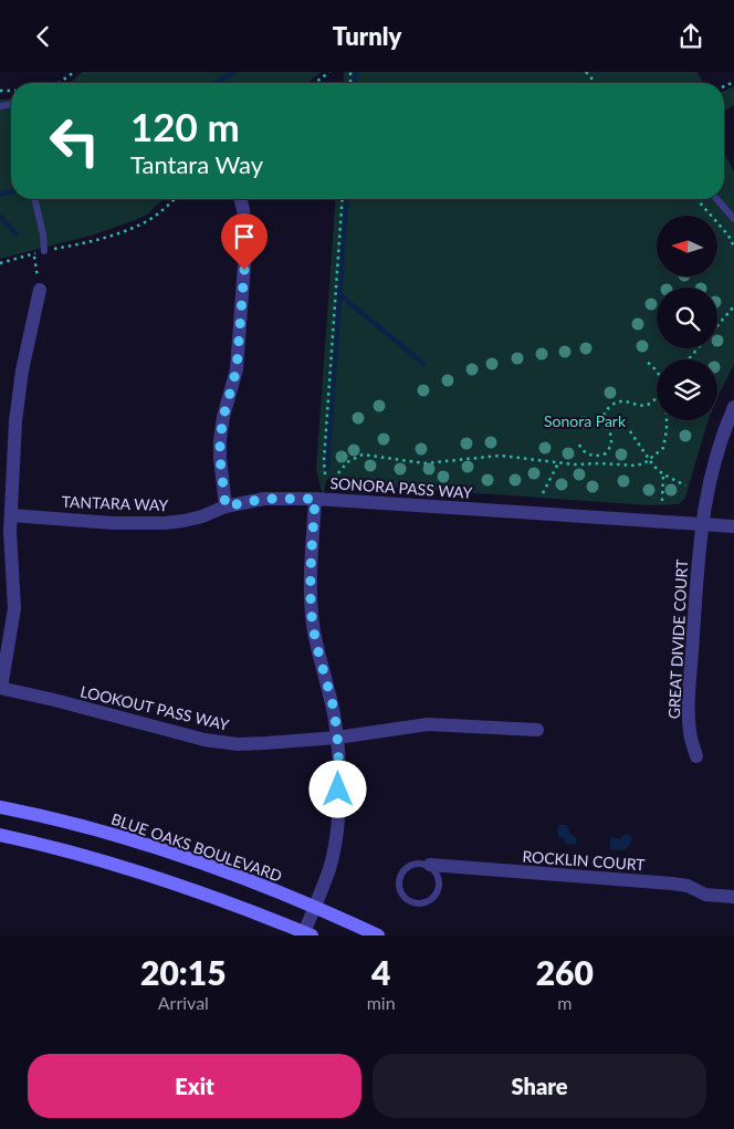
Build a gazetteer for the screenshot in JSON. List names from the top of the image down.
{
  "streets": {
    "main road": ["BLUE OAKS BOULEVARD"],
    "street": [
      "SONORA PASS WAY",
      "TANTARA WAY",
      "GREAT DIVIDE COURT",
      "LOOKOUT PASS WAY",
      "ROCKLIN COURT"
    ]
  },
  "crossings": [
    ["SONORA PASS WAY", "TANTARA WAY"],
    ["SONORA PASS WAY", "GREAT DIVIDE COURT"],
    ["SONORA PASS WAY", "LOOKOUT PASS WAY"],
    ["SONORA PASS WAY", "BLUE OAKS BOULEVARD"]
  ],
  "parks": ["Sonora Park"],
  "north": "left",
  "page": {
    "header": "Turnly",
    "turn": ["120 m", "Tantara Way"],
    "eta": [
      "20:15",
      "Arrival",
      "4",
      "min",
      "260",
      "m"
    ],
    "buttons": ["Exit", "Share"]
  }
}
